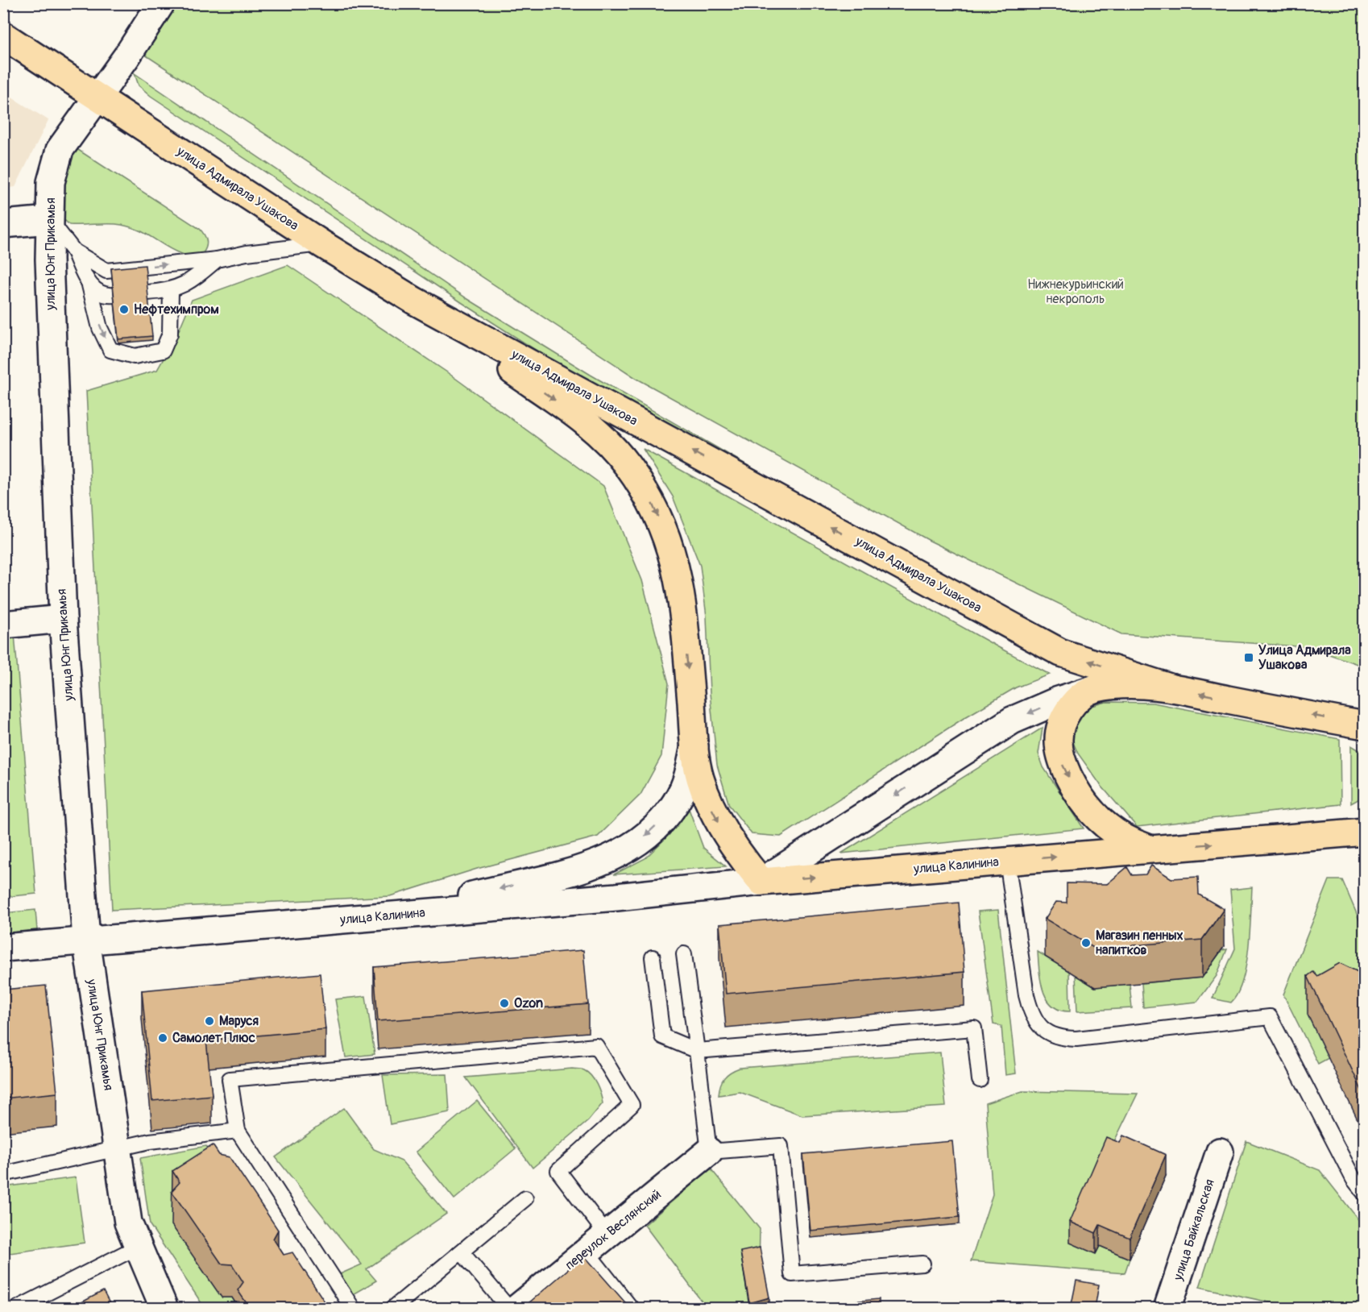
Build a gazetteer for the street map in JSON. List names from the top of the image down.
{
  "streets": {
    "main road": ["улица Адмирала Ушакова", "улица Калинина"],
    "street": ["улица Юнг Прикамья", "переулок Веслянский", "улица Байкальская"]
  },
  "crossings": [
    ["улица Адмирала Ушакова", "улица Юнг Прикамья"],
    ["улица Адмирала Ушакова", "улица Калинина"],
    ["улица Юнг Прикамья", "улица Калинина"]
  ],
  "one_way": ["улица Адмирала Ушакова"],
  "parks": ["Нижнекурьинский некрополь"],
  "places": {
    "other": [
      "Нефтехимпром",
      "Магазин пенных напитков",
      "Ozon",
      "Маруся",
      "Самолет Плюс"
    ],
    "transit": ["Улица Адмирала Ушакова"]
  }
}
